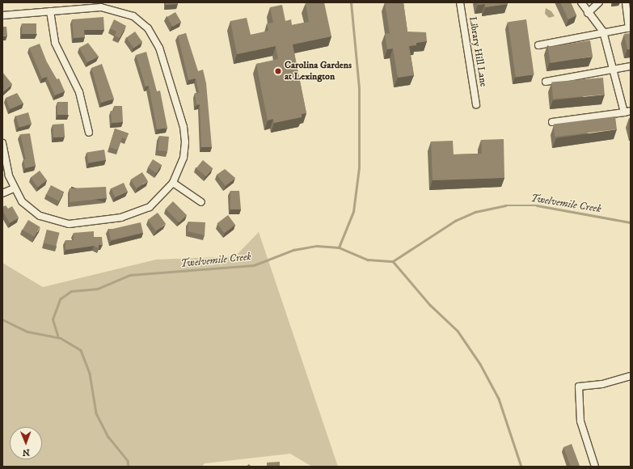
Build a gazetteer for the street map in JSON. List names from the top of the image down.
{
  "streets": {
    "street": ["Library Hill Lane"]
  },
  "water": ["Twelvemile Creek"],
  "places": ["Carolina Gardens at Lexington"],
  "north": "bottom"
}
